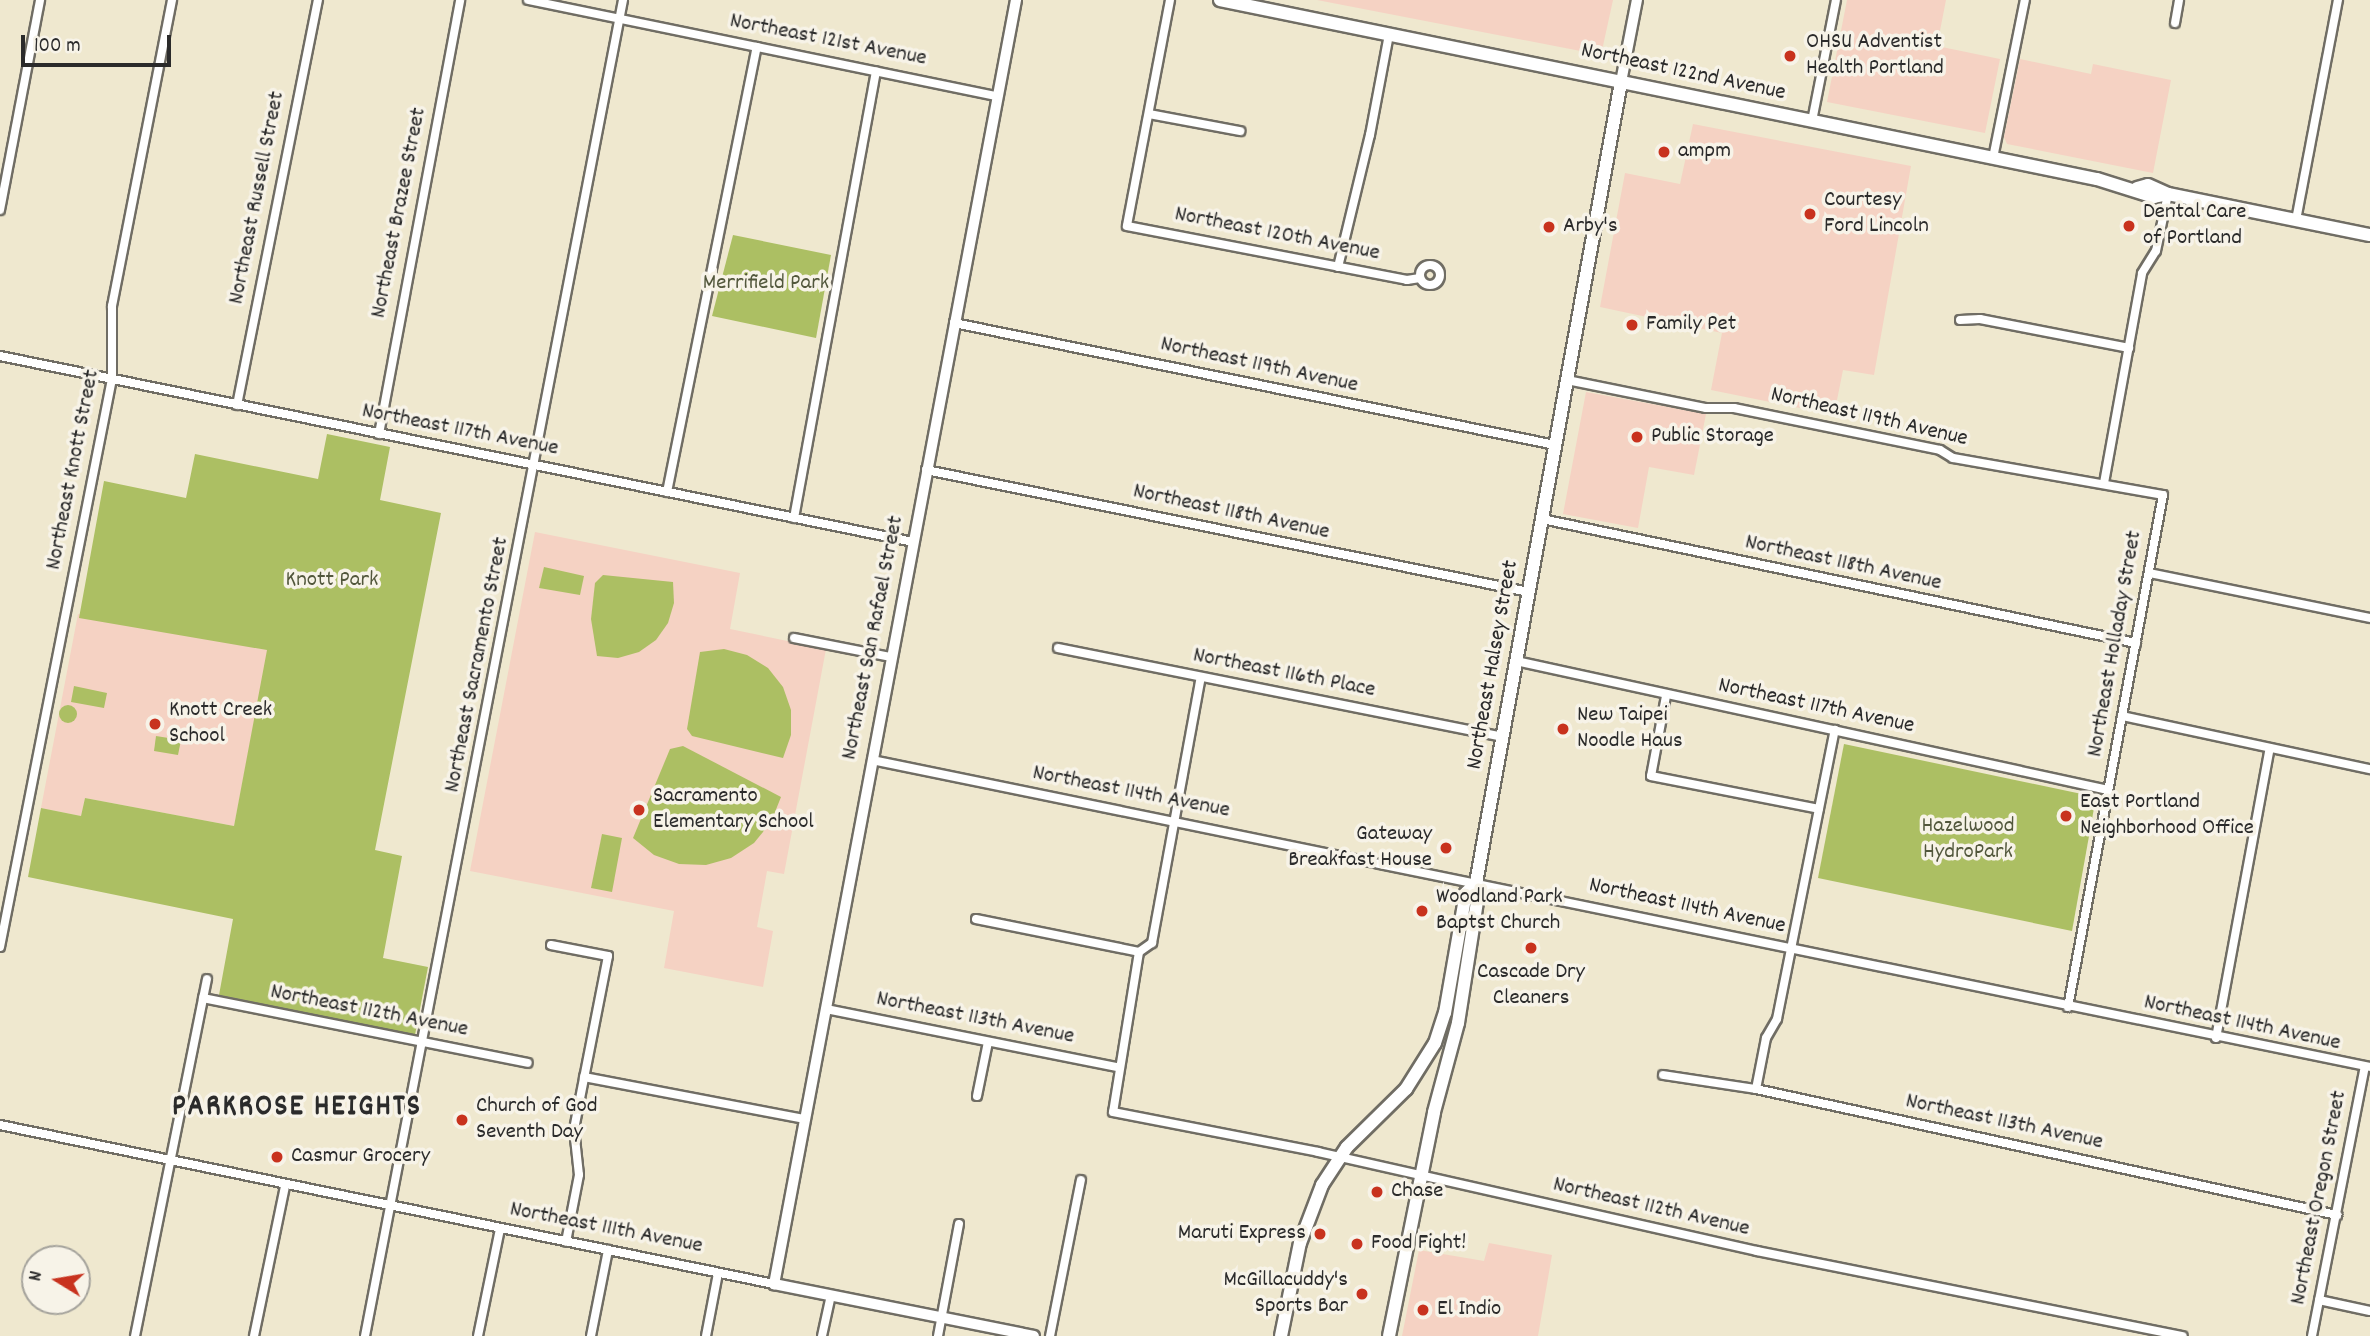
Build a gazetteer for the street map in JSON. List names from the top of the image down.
{
  "streets": {
    "main road": ["Northeast 122nd Avenue", "Northeast Halsey Street"],
    "street": [
      "Northeast 121st Avenue",
      "Northeast Russell Street",
      "Northeast Brazee Street",
      "Northeast 120th Avenue",
      "Northeast 119th Avenue",
      "Northeast 117th Avenue",
      "Northeast Knott Street",
      "Northeast 118th Avenue",
      "Northeast San Rafael Street",
      "Northeast Holladay Street",
      "Northeast Sacramento Street",
      "Northeast 116th Place",
      "Northeast 114th Avenue",
      "Northeast 112th Avenue",
      "Northeast 113th Avenue",
      "Northeast Oregon Street",
      "Northeast 111th Avenue"
    ]
  },
  "crossings": [
    ["Northeast 121st Avenue", "Northeast San Rafael Street"],
    ["Northeast 121st Avenue", "Northeast Sacramento Street"],
    ["Northeast 122nd Avenue", "Northeast Halsey Street"],
    ["Northeast Russell Street", "Northeast 117th Avenue"],
    ["Northeast Brazee Street", "Northeast 117th Avenue"],
    ["Northeast 119th Avenue", "Northeast San Rafael Street"],
    ["Northeast 119th Avenue", "Northeast Holladay Street"],
    ["Northeast 119th Avenue", "Northeast Halsey Street"],
    ["Northeast 117th Avenue", "Northeast Knott Street"],
    ["Northeast 117th Avenue", "Northeast San Rafael Street"],
    ["Northeast 117th Avenue", "Northeast Holladay Street"],
    ["Northeast 117th Avenue", "Northeast Sacramento Street"],
    ["Northeast 117th Avenue", "Northeast Halsey Street"],
    ["Northeast 118th Avenue", "Northeast San Rafael Street"],
    ["Northeast 118th Avenue", "Northeast Holladay Street"],
    ["Northeast 118th Avenue", "Northeast Halsey Street"],
    ["Northeast San Rafael Street", "Northeast 114th Avenue"],
    ["Northeast San Rafael Street", "Northeast 113th Avenue"],
    ["Northeast San Rafael Street", "Northeast 111th Avenue"],
    ["Northeast Holladay Street", "Northeast 114th Avenue"],
    ["Northeast Sacramento Street", "Northeast 112th Avenue"],
    ["Northeast Sacramento Street", "Northeast 111th Avenue"],
    ["Northeast Halsey Street", "Northeast 116th Place"],
    ["Northeast Halsey Street", "Northeast 114th Avenue"],
    ["Northeast Halsey Street", "Northeast 112th Avenue"],
    ["Northeast 114th Avenue", "Northeast Oregon Street"],
    ["Northeast 112th Avenue", "Northeast 113th Avenue"],
    ["Northeast 113th Avenue", "Northeast Oregon Street"]
  ],
  "districts": ["PARKROSE HEIGHTS"],
  "parks": ["Merrifield Park", "Knott Park", "Hazelwood HydroPark"],
  "places": [
    "OHSU Adventist Health Portland",
    "ampm",
    "Courtesy Ford Lincoln",
    "Dental Care of Portland",
    "Arby's",
    "Family Pet",
    "Public Storage",
    "Knott Creek School",
    "New Taipei Noodle Haus",
    "Sacramento Elementary School",
    "East Portland Neighborhood Office",
    "Gateway Breakfast House",
    "Woodland Park Baptst Church",
    "Cascade Dry Cleaners",
    "Church of God Seventh Day",
    "Casmur Grocery",
    "Chase",
    "Maruti Express",
    "Food Fight!",
    "McGillacuddy's Sports Bar",
    "El Indio"
  ],
  "scale_bar": "100 m",
  "north": "left"
}
